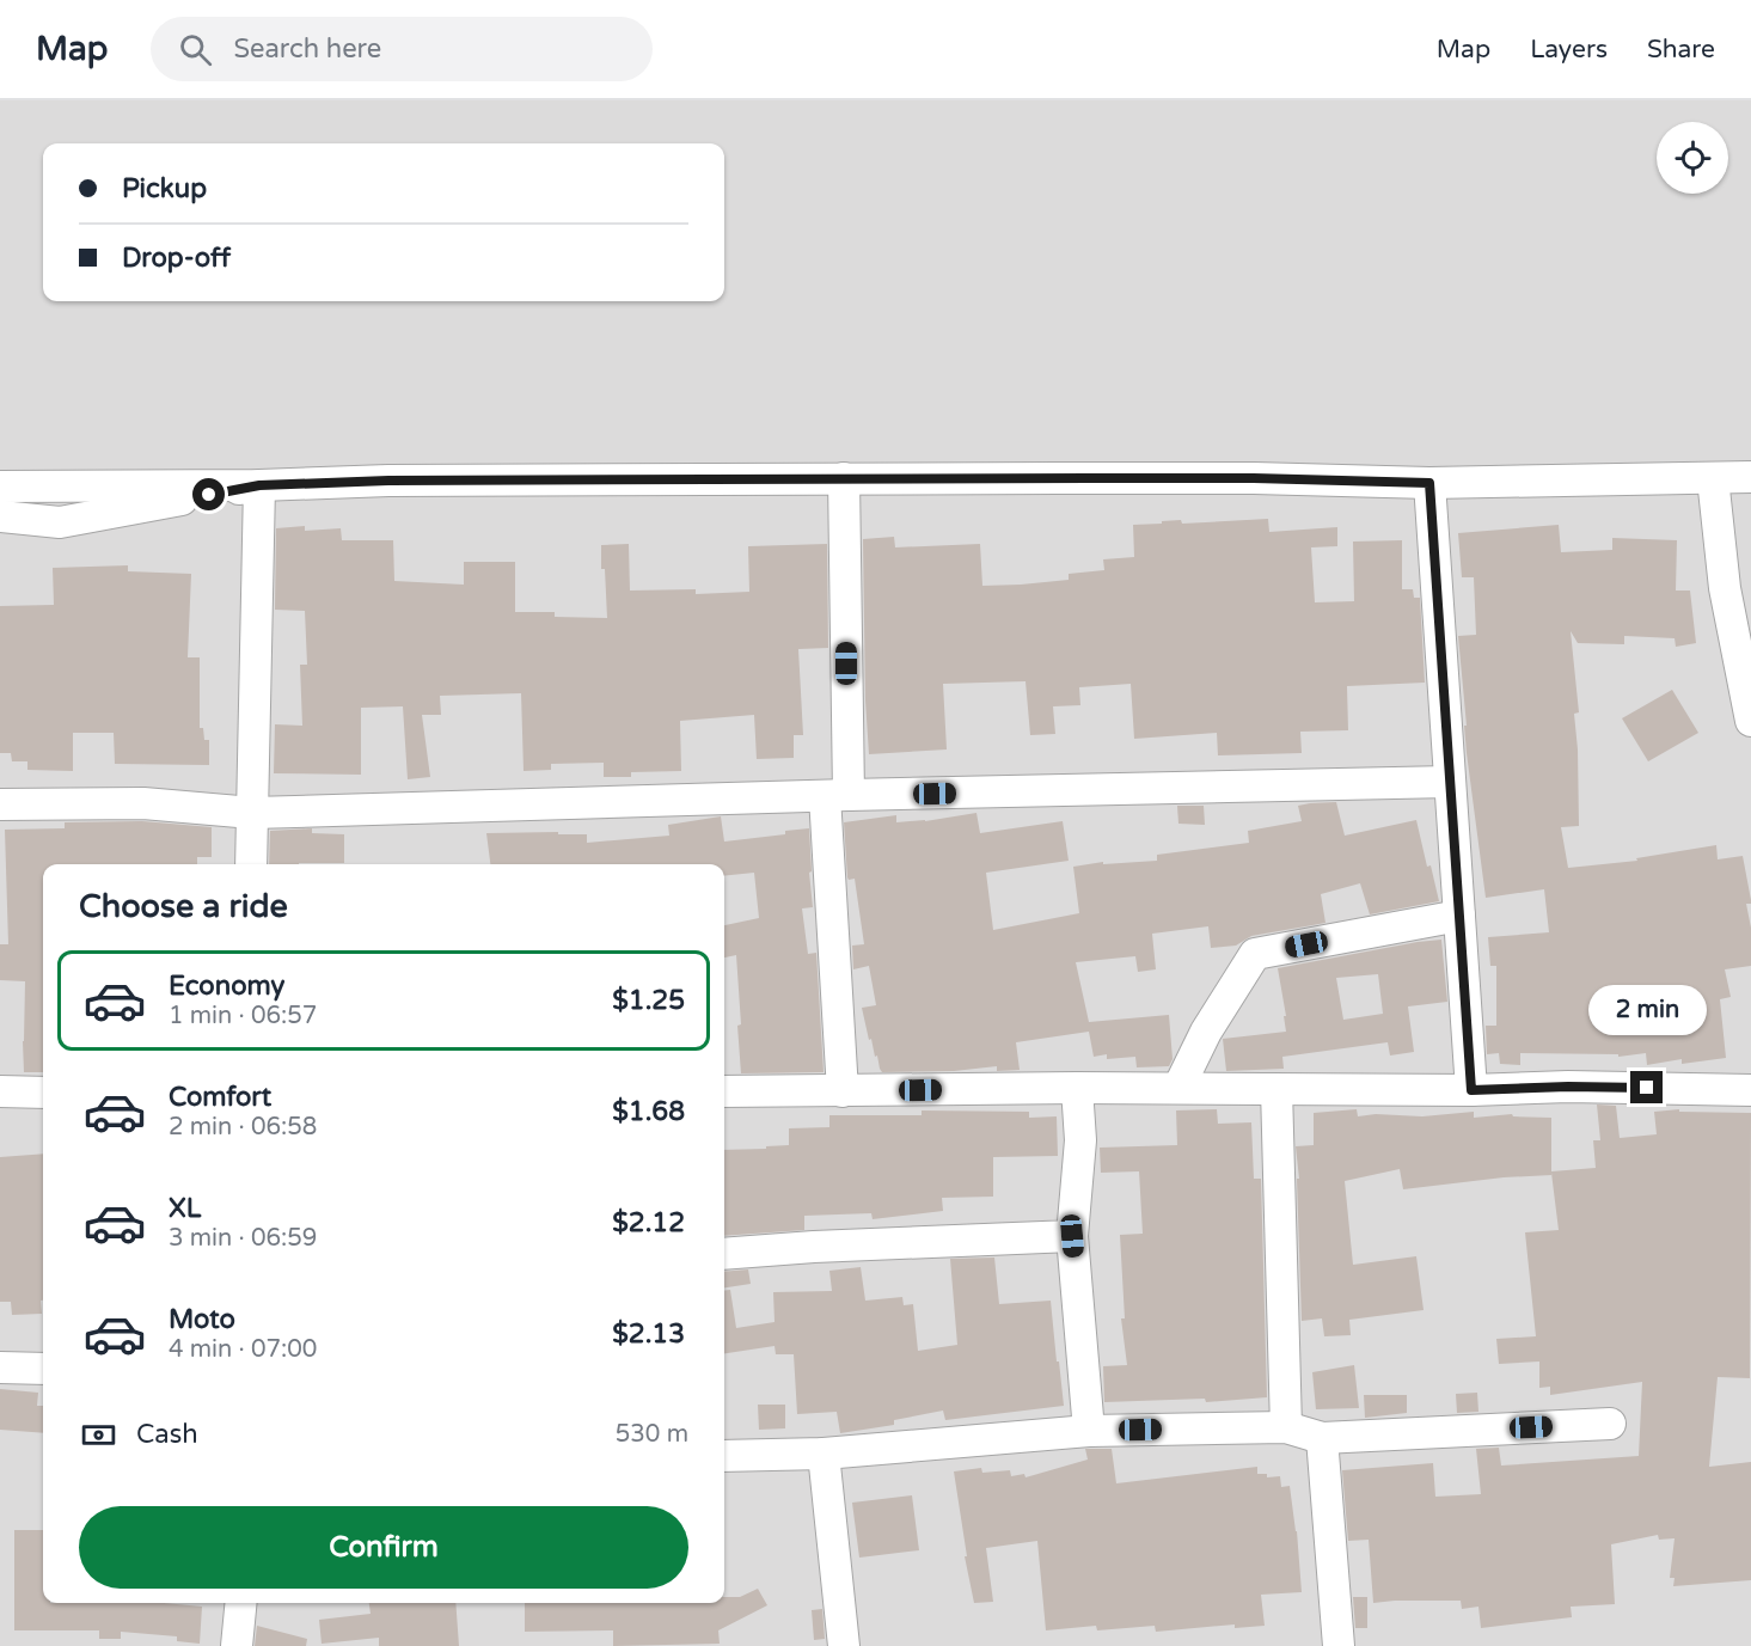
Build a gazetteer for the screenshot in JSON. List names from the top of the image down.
{
  "page": {
    "header": "Map",
    "search": "Search here",
    "nav": ["Map", "Layers", "Share"],
    "banner": ["Pickup", "Drop-off"],
    "heading": "Choose a ride",
    "list": [
      {
        "name": "Economy",
        "note": "1 min · 06:57",
        "value": "$1.25"
      },
      {
        "name": "Comfort",
        "note": "2 min · 06:58",
        "value": "$1.68"
      },
      {
        "name": "XL",
        "note": "3 min · 06:59",
        "value": "$2.12"
      },
      {
        "name": "Moto",
        "note": "4 min · 07:00",
        "value": "$2.13"
      }
    ],
    "bubble": "2 min",
    "pay": ["Cash", "530 m"],
    "buttons": "Confirm"
  }
}
